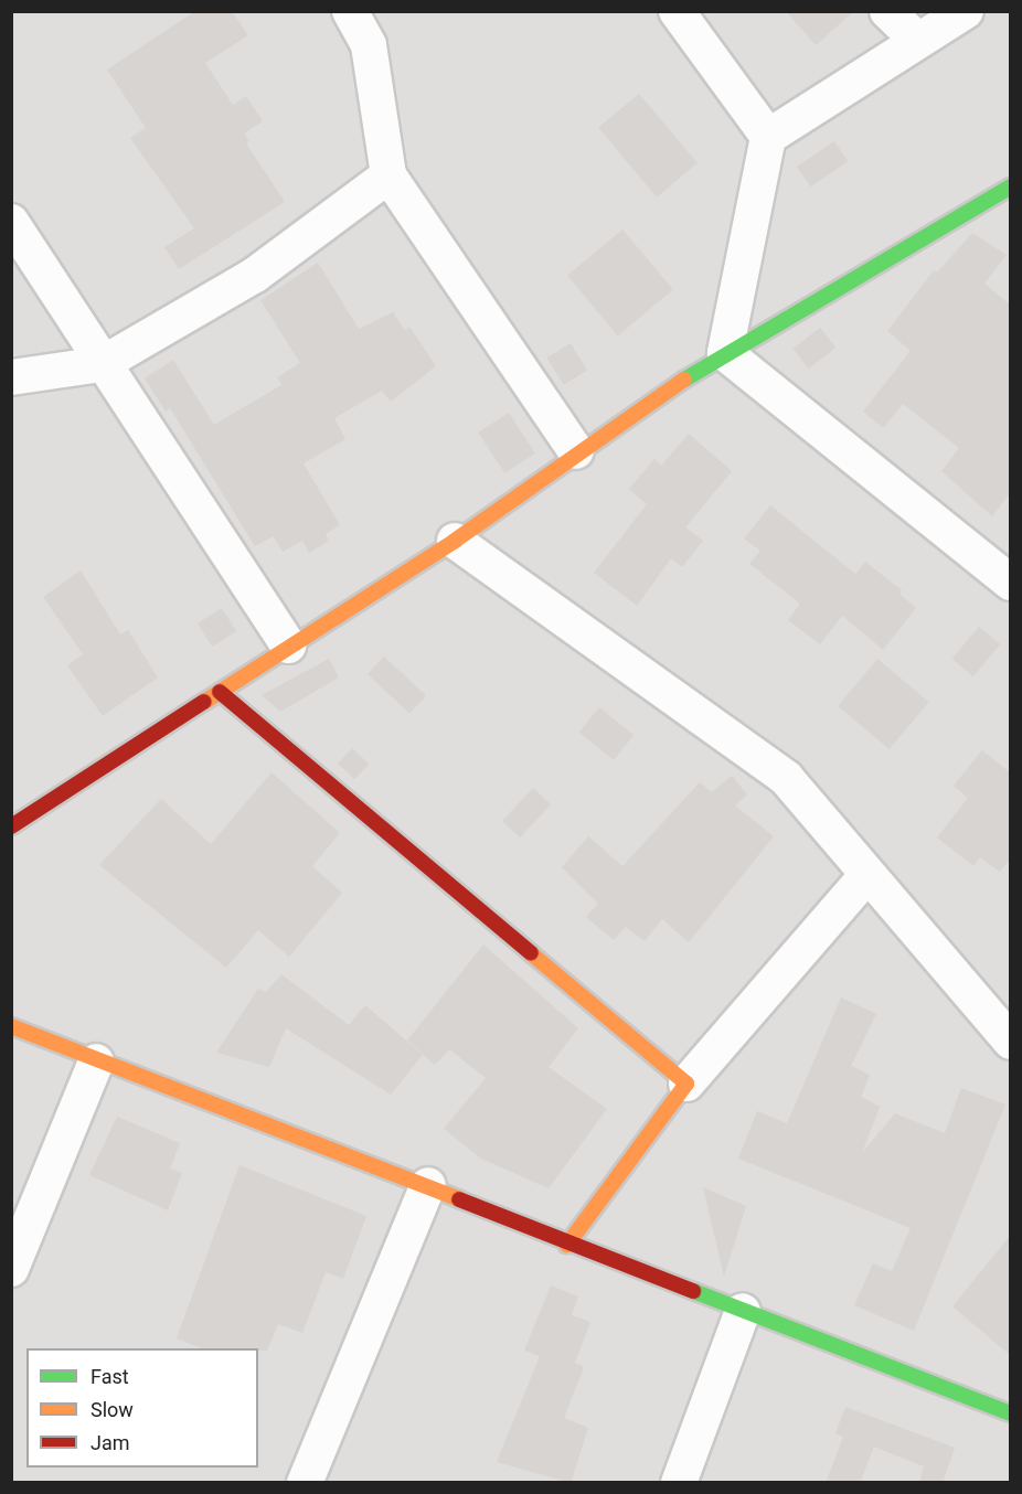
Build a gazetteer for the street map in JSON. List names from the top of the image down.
{
  "legend": ["Fast", "Slow", "Jam"]
}
